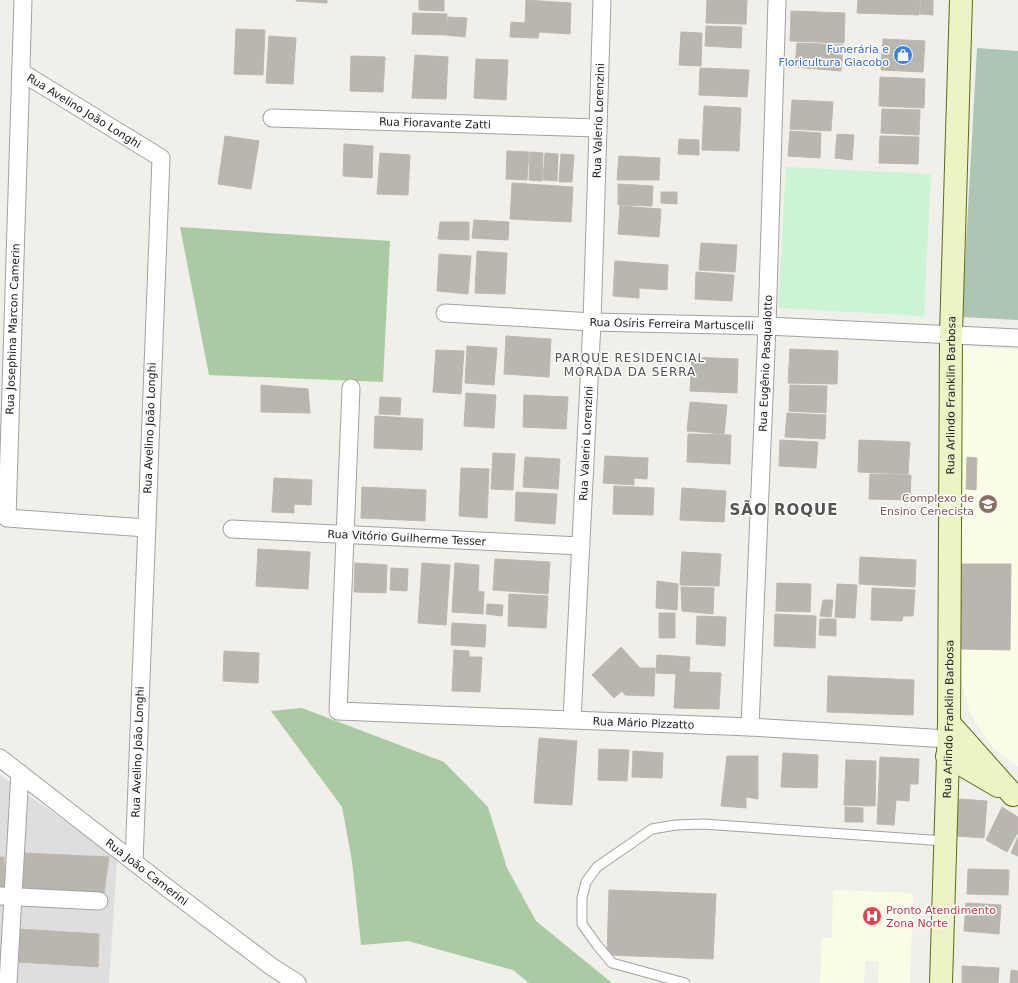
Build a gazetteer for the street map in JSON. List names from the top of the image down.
{
  "streets": {
    "street": [
      "Rua Avelino João Longhi",
      "Rua Valerio Lorenzini",
      "Rua Fioravante Zatti",
      "Rua Osíris Ferreira Martuscelli",
      "Rua Josephina Marcon Camerin",
      "Rua Eugênio Pasqualotto",
      "Rua Arlindo Franklin Barbosa",
      "Rua Vitório Guilherme Tesser",
      "Rua Mário Pizzatto",
      "Rua João Camerini"
    ]
  },
  "crossings": [
    ["Rua Avelino João Longhi", "Rua Josephina Marcon Camerin"],
    ["Rua Avelino João Longhi", "Rua João Camerini"],
    ["Rua Valerio Lorenzini", "Rua Fioravante Zatti"],
    ["Rua Valerio Lorenzini", "Rua Osíris Ferreira Martuscelli"],
    ["Rua Valerio Lorenzini", "Rua Vitório Guilherme Tesser"],
    ["Rua Valerio Lorenzini", "Rua Mário Pizzatto"],
    ["Rua Osíris Ferreira Martuscelli", "Rua Eugênio Pasqualotto"],
    ["Rua Osíris Ferreira Martuscelli", "Rua Arlindo Franklin Barbosa"],
    ["Rua Eugênio Pasqualotto", "Rua Mário Pizzatto"],
    ["Rua Arlindo Franklin Barbosa", "Rua Mário Pizzatto"],
    ["Rua Vitório Guilherme Tesser", "Rua Mário Pizzatto"]
  ],
  "districts": ["PARQUE RESIDENCIAL MORADA DA SERRA", "SÃO ROQUE"],
  "places": {
    "shop": ["Funerária e Floricultura Giacobo"],
    "school or university": ["Complexo de Ensino Cenecista"],
    "hospital": ["Pronto Atendimento Zona Norte"]
  }
}
